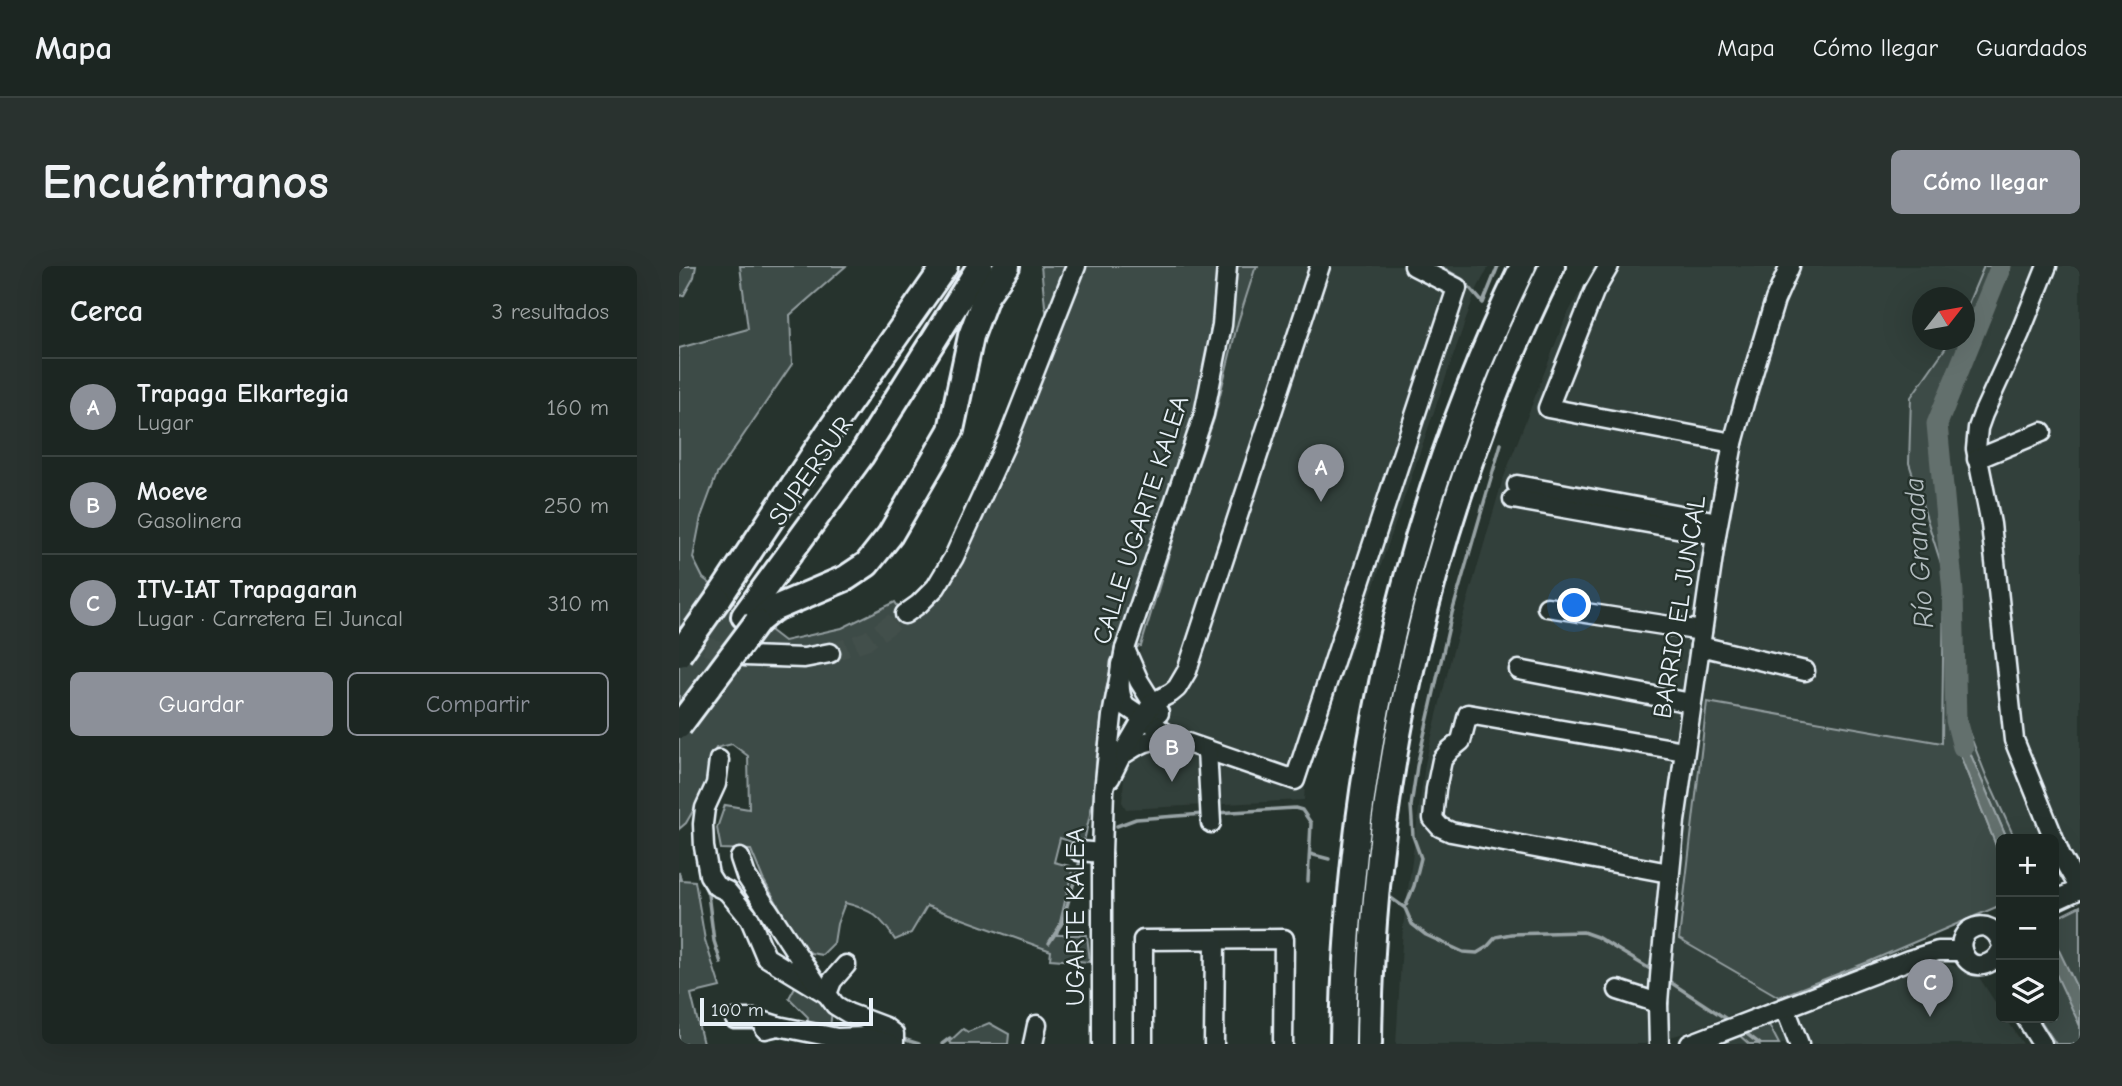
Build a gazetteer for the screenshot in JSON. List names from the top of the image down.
{
  "streets": {
    "highway": ["SUPERSUR"],
    "street": ["CALLE UGARTE KALEA", "BARRIO EL JUNCAL", "UGARTE KALEA"]
  },
  "crossings": [
    ["CALLE UGARTE KALEA", "UGARTE KALEA"]
  ],
  "water": ["Río Granada"],
  "scale_bar": "100 m",
  "north": "top right",
  "page": {
    "header": "Mapa",
    "nav": ["Mapa", "Cómo llegar", "Guardados"],
    "buttons": [
      "Cómo llegar",
      ["Guardar", "Compartir"]
    ],
    "title": "Encuéntranos",
    "heading": ["Cerca", "3 resultados"],
    "list": [
      {
        "mark": "A",
        "name": "Trapaga Elkartegia",
        "note": "Lugar",
        "value": "160 m"
      },
      {
        "mark": "B",
        "name": "Moeve",
        "note": "Gasolinera",
        "value": "250 m"
      },
      {
        "mark": "C",
        "name": "ITV-IAT Trapagaran",
        "note": "Lugar · Carretera El Juncal",
        "value": "310 m"
      }
    ],
    "pins": ["A", "B", "C"],
    "map_buttons": ["+", "−"],
    "scale": "100 m"
  }
}
